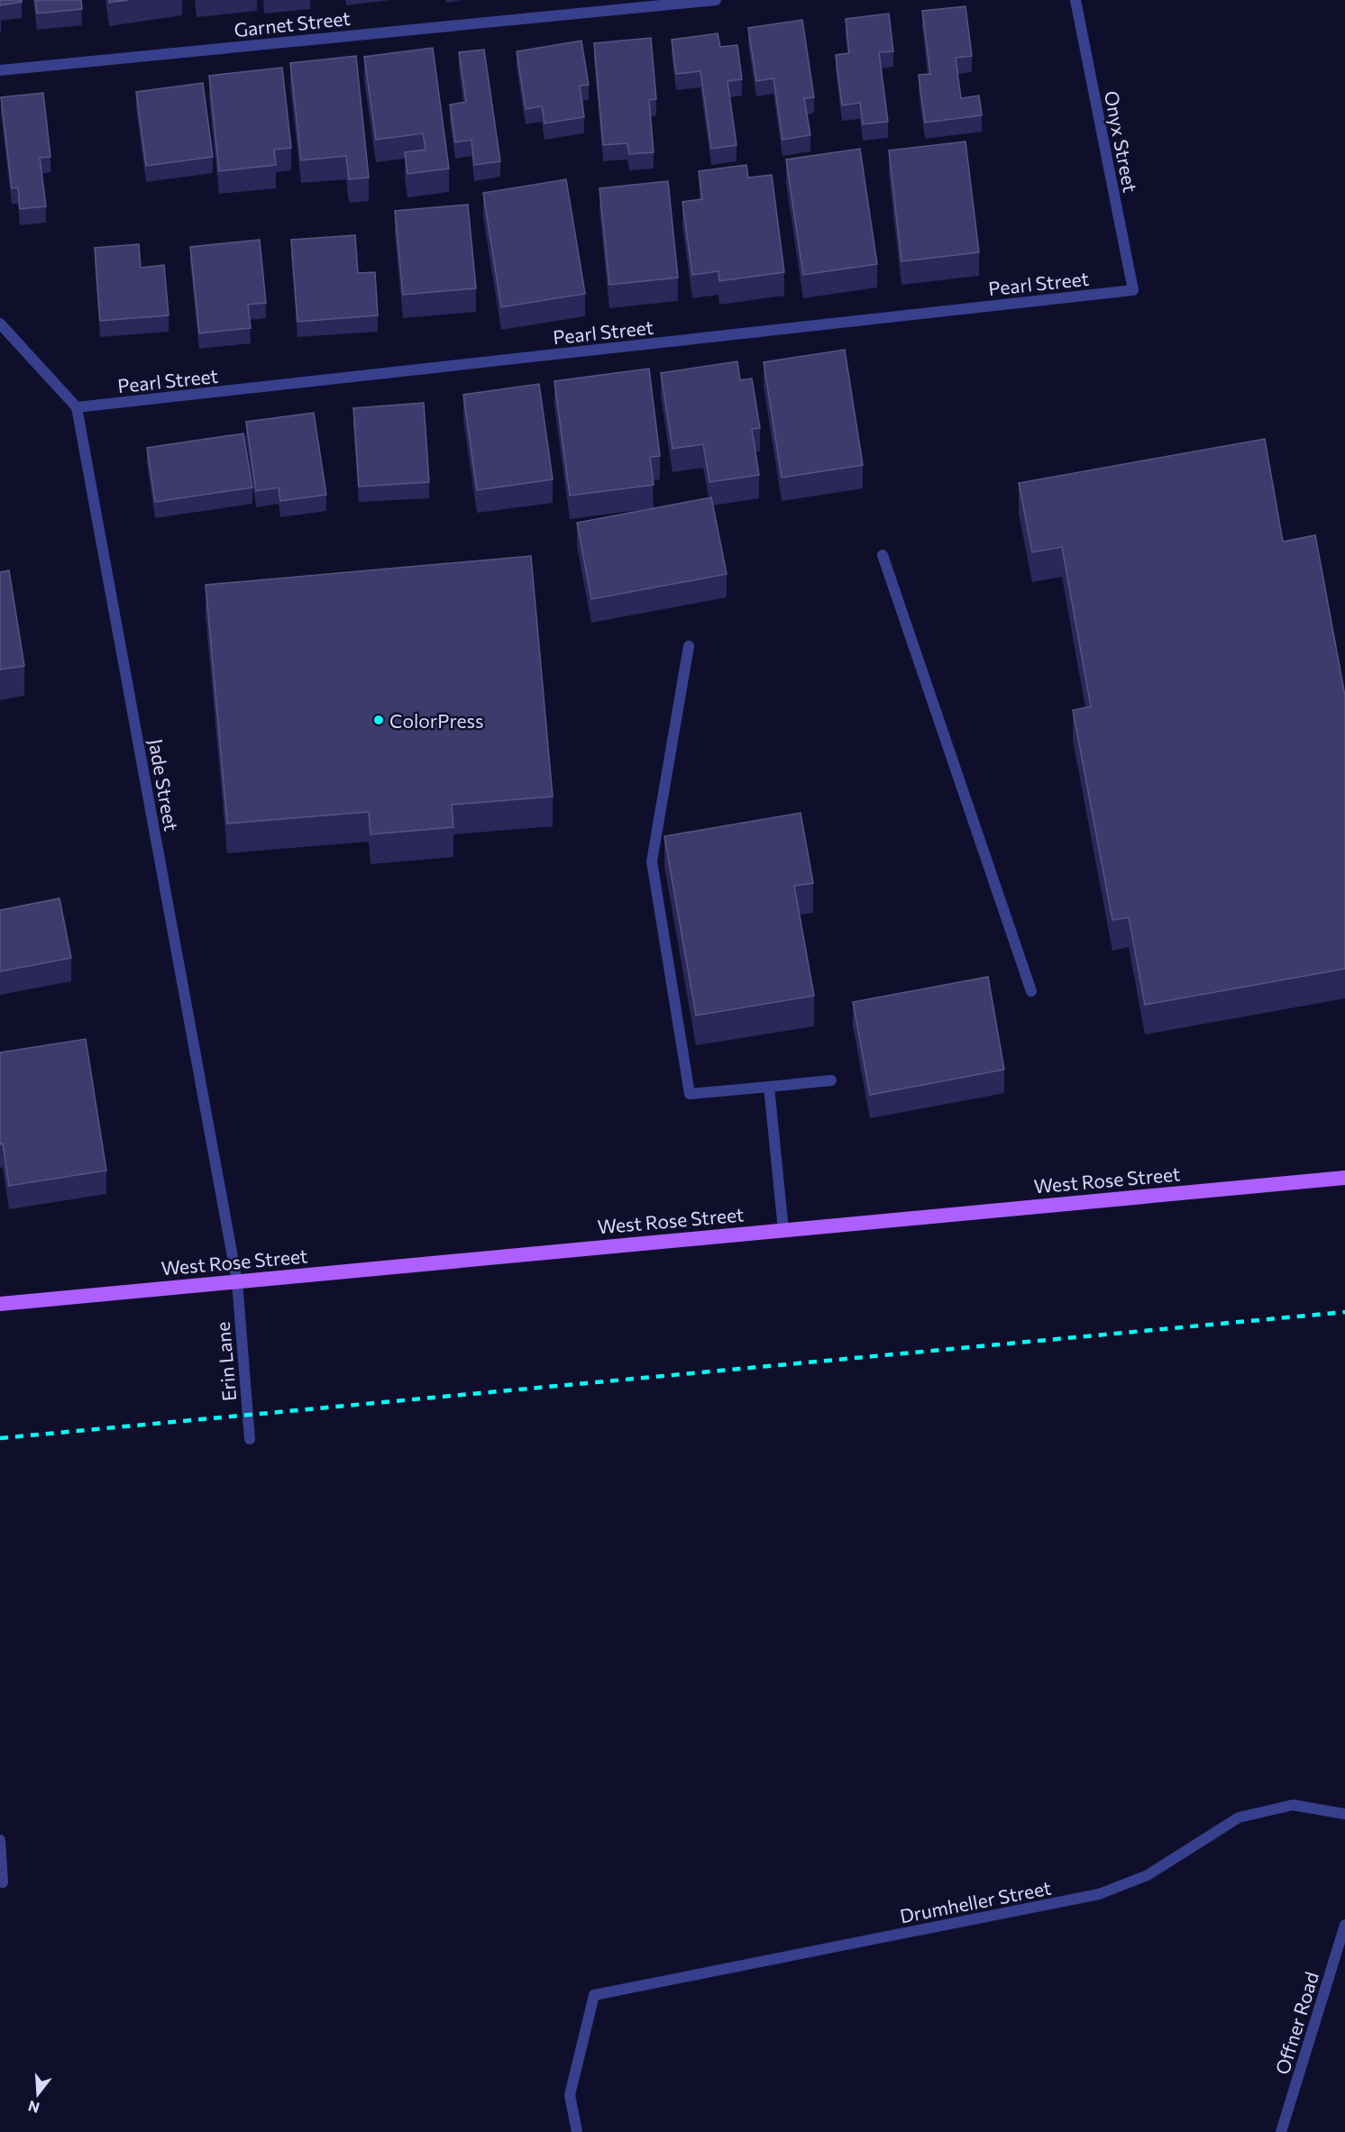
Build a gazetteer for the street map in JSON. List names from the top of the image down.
{
  "streets": {
    "main road": ["West Rose Street"],
    "street": [
      "Garnet Street",
      "Onyx Street",
      "Pearl Street",
      "Jade Street",
      "Erin Lane",
      "Drumheller Street",
      "Offner Road"
    ]
  },
  "crossings": [
    ["Onyx Street", "Pearl Street"],
    ["Pearl Street", "Jade Street"],
    ["Jade Street", "West Rose Street"],
    ["Jade Street", "Erin Lane"],
    ["West Rose Street", "Erin Lane"]
  ],
  "places": ["ColorPress"],
  "north": "bottom"
}
